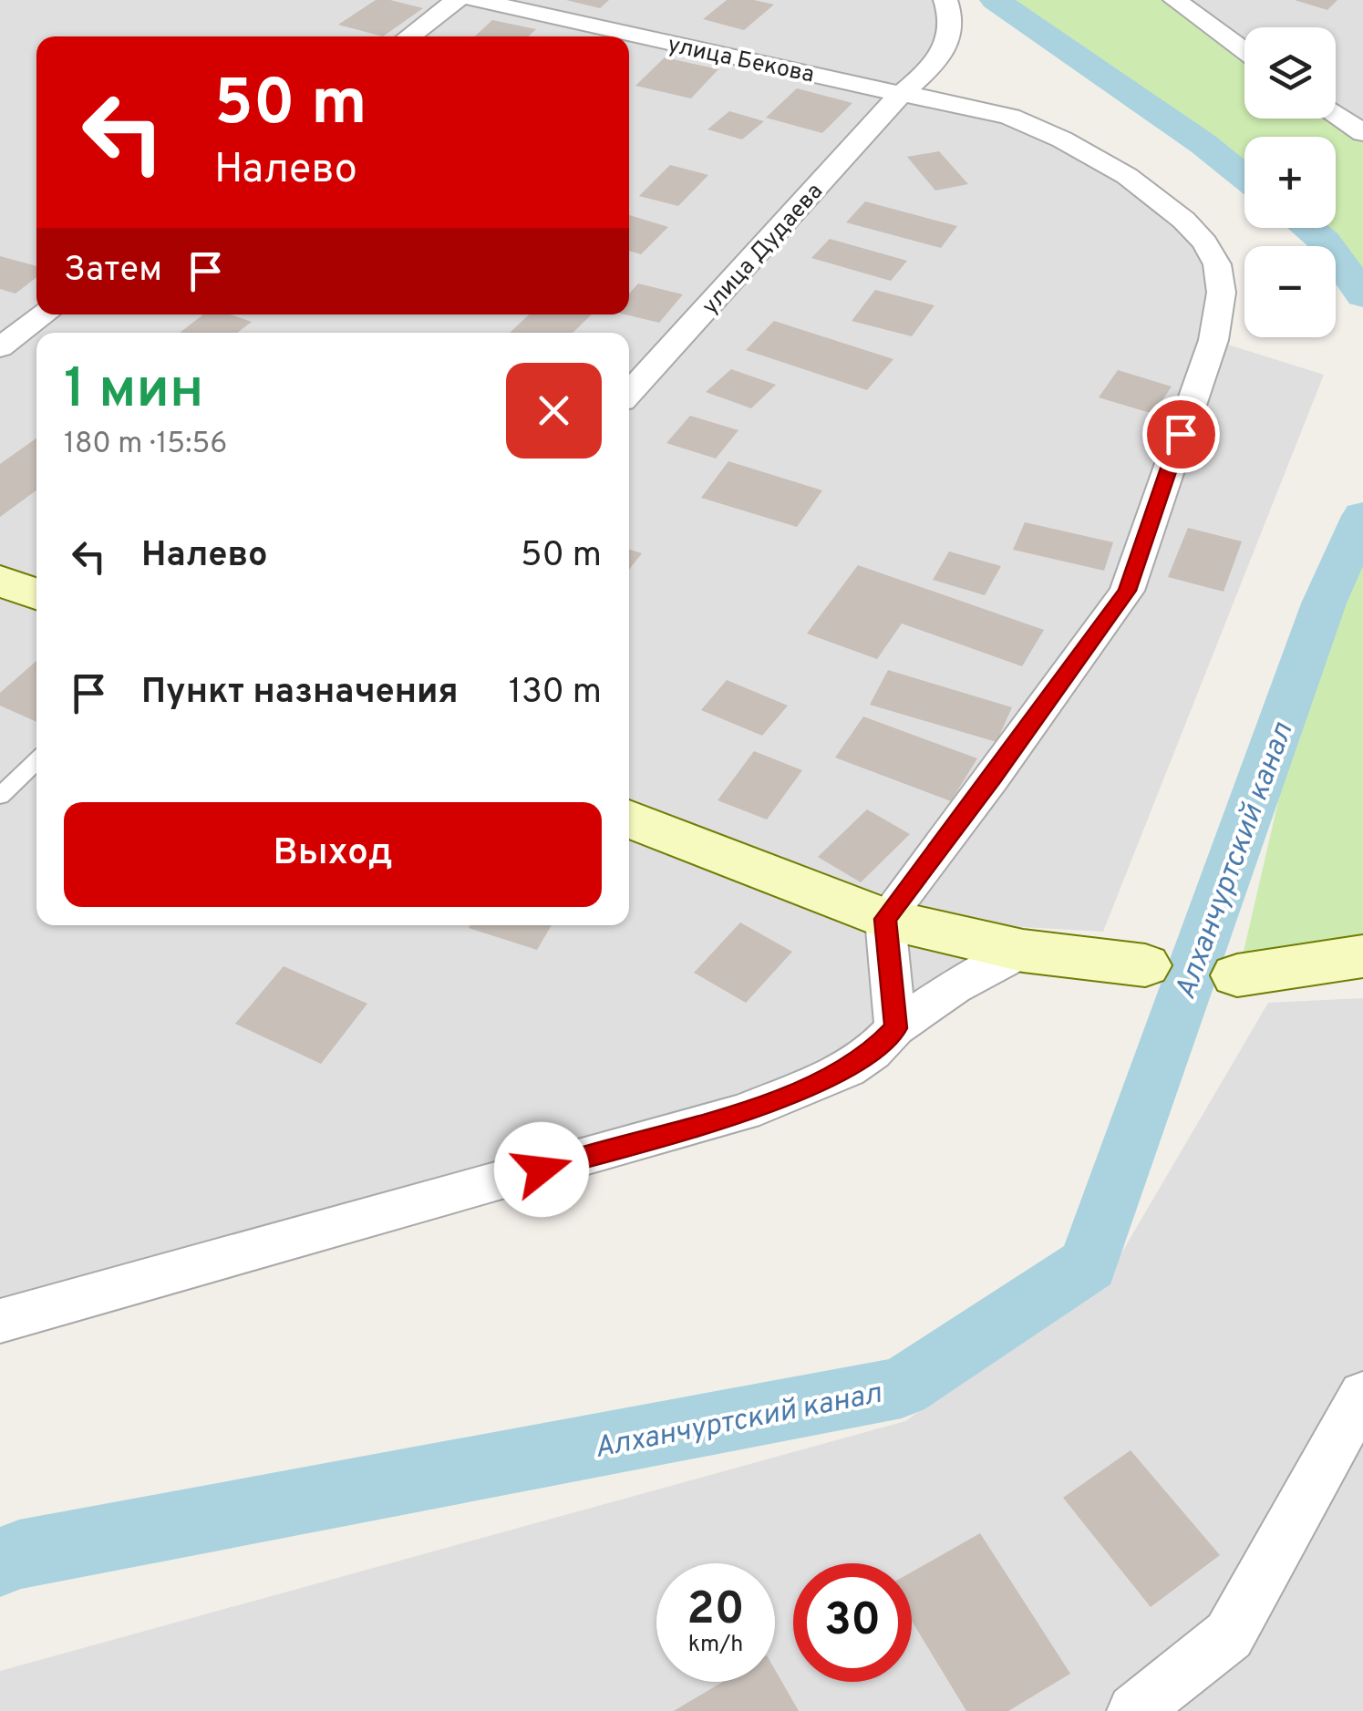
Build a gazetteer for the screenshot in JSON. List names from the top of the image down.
{
  "streets": {
    "street": ["улица Бекова", "улица Дудаева"]
  },
  "crossings": [
    ["улица Бекова", "улица Дудаева"]
  ],
  "water": ["Алханчуртский канал"],
  "page": {
    "map_buttons": ["+", "−"],
    "turn": ["50 m", "Налево"],
    "then": "Затем",
    "heading": ["1 мин", "180 m · 15:56"],
    "list": [
      {
        "name": "Налево",
        "value": "50 m"
      },
      {
        "name": "Пункт назначения",
        "value": "130 m"
      }
    ],
    "buttons": "Выход",
    "speed": "20 km/h",
    "limit": "30"
  }
}
